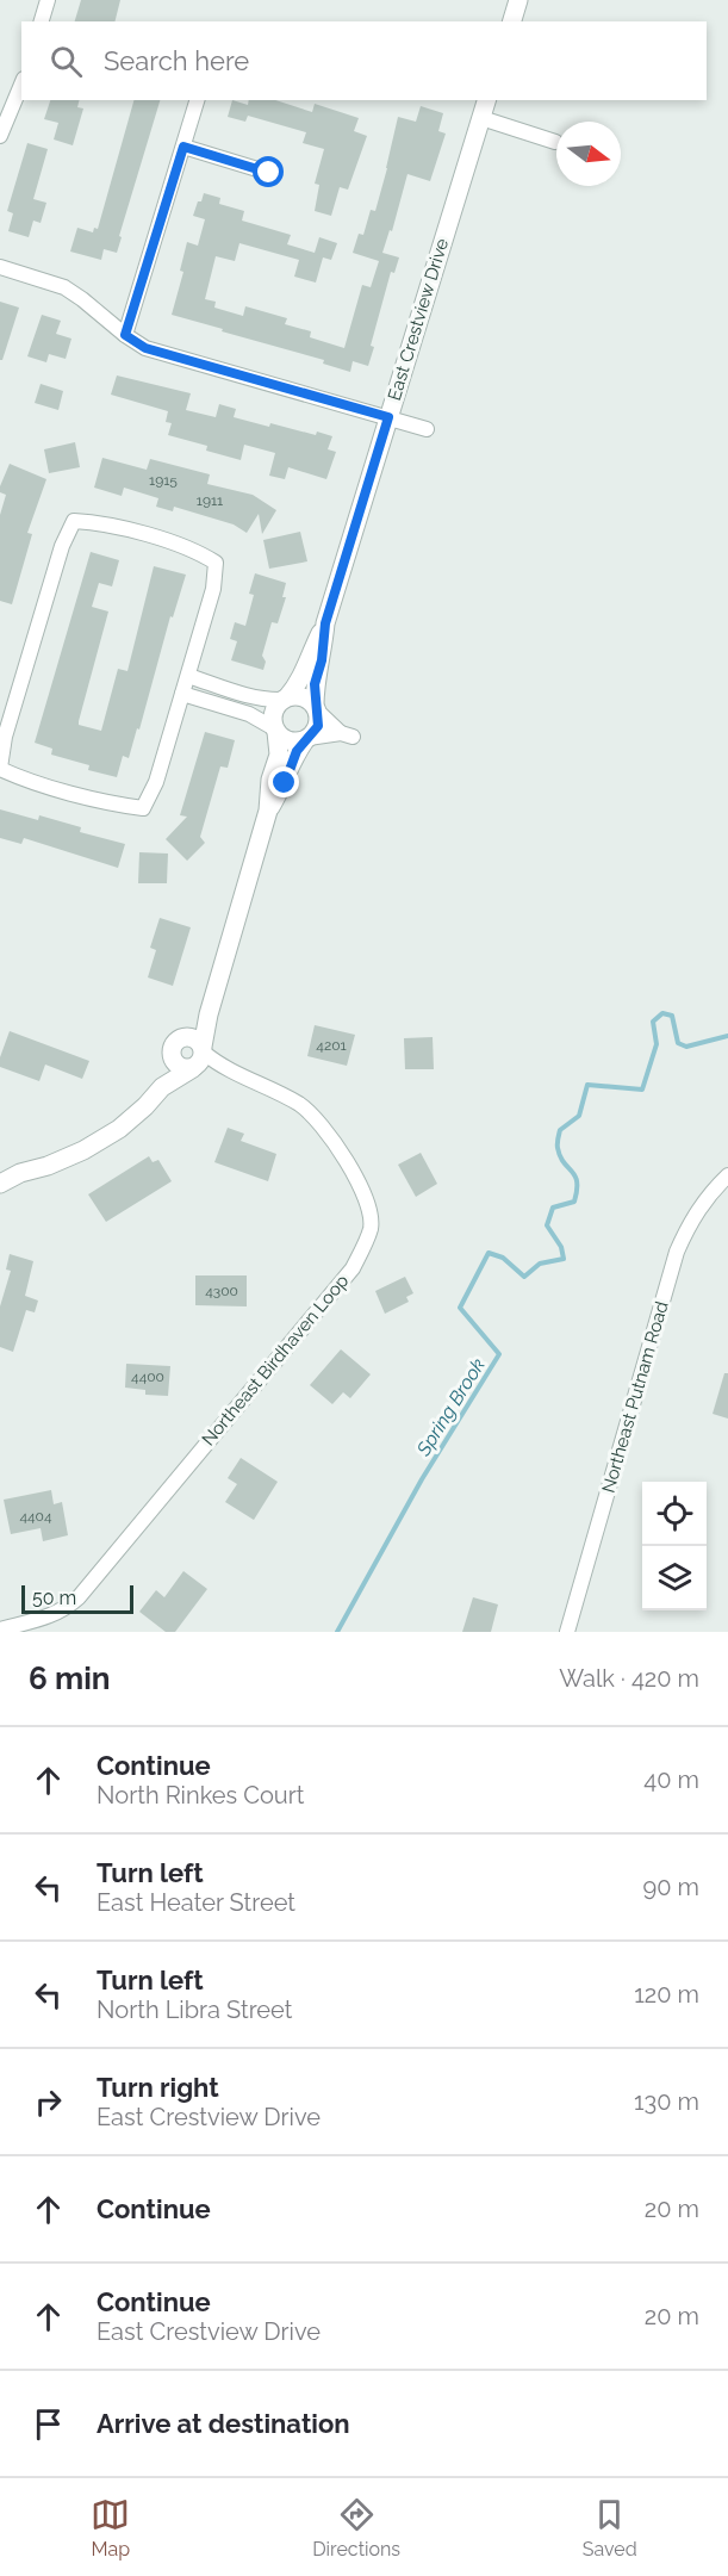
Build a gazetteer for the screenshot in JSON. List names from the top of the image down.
{
  "streets": {
    "street": ["East Crestview Drive", "Northeast Birdhaven Loop", "Northeast Putnam Road"]
  },
  "water": ["Spring Brook"],
  "house_numbers": [
    "1915",
    "1911",
    "4201",
    "4300",
    "4400",
    "4404"
  ],
  "scale_bar": "50 m",
  "north": "right",
  "page": {
    "search": "Search here",
    "scale": "50 m",
    "heading": ["6 min", "Walk · 420 m"],
    "list": [
      ["Continue", "North Rinkes Court", "40 m"],
      ["Turn left", "East Heater Street", "90 m"],
      ["Turn left", "North Libra Street", "120 m"],
      ["Turn right", "East Crestview Drive", "130 m"],
      ["Continue", "20 m"],
      ["Continue", "East Crestview Drive", "20 m"],
      "Arrive at destination"
    ],
    "nav": ["Map", "Directions", "Saved"]
  }
}
